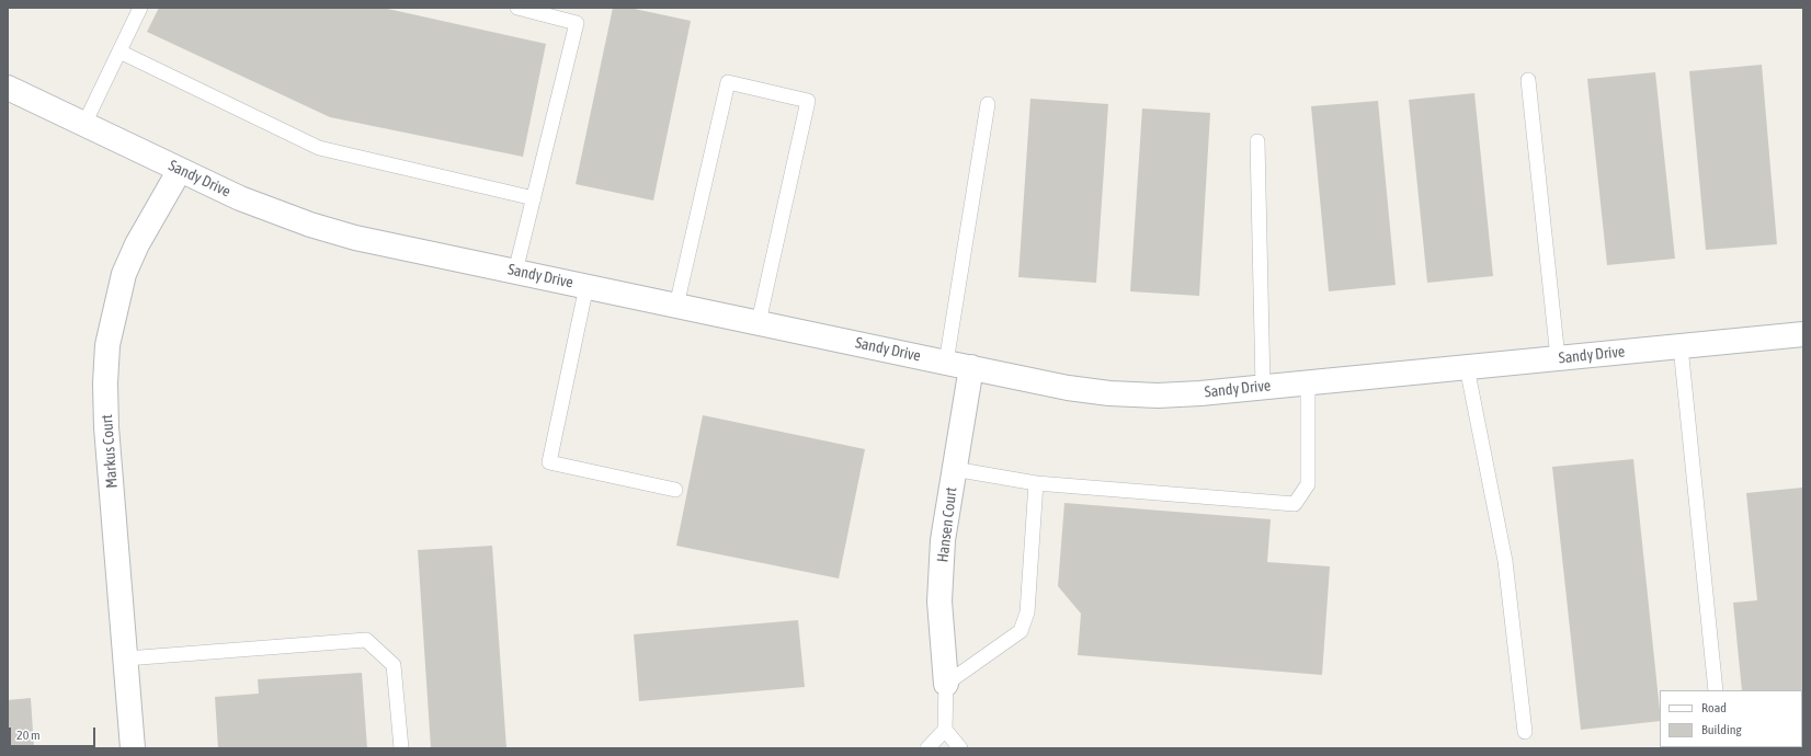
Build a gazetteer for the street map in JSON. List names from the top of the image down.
{
  "streets": {
    "street": ["Sandy Drive", "Markus Court", "Hansen Court"]
  },
  "crossings": [
    ["Sandy Drive", "Markus Court"],
    ["Sandy Drive", "Hansen Court"]
  ],
  "legend": ["Road", "Building"],
  "scale_bar": "20 m"
}
